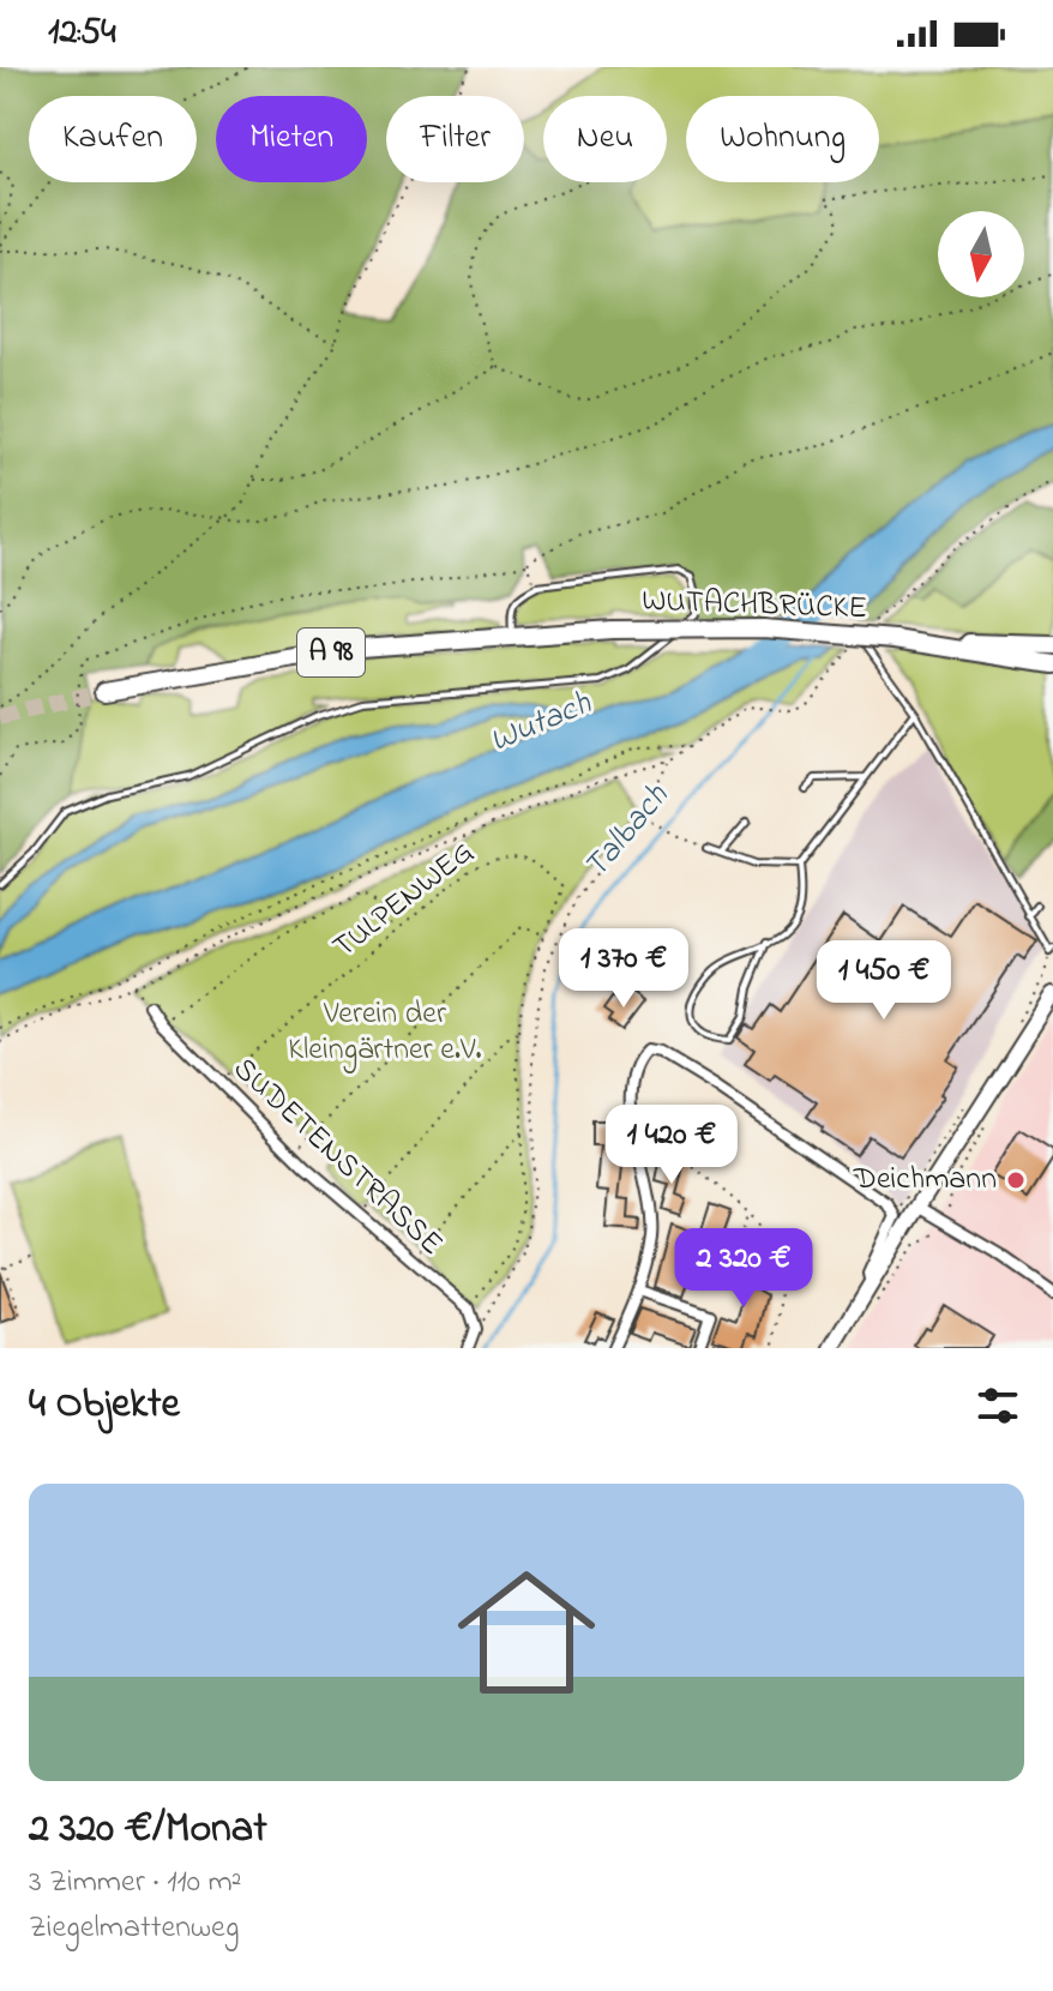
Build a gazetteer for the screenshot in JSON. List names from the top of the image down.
{
  "streets": {
    "highway": ["WUTACHBRÜCKE", "A 98"],
    "street": ["SUDETENSTRASSE"],
    "path": ["TULPENWEG"]
  },
  "crossings": [
    ["WUTACHBRÜCKE", "A 98"],
    ["TULPENWEG", "SUDETENSTRASSE"]
  ],
  "water": ["Wutach", "Talbach"],
  "parks": ["Verein der Kleingärtner e.V."],
  "places": ["Deichmann"],
  "north": "bottom",
  "page": {
    "status": "12:54",
    "chip": [
      "Kaufen",
      "Mieten",
      "Filter",
      "Neu",
      "Wohnung"
    ],
    "price": [
      "1 370 €",
      "1 450 €",
      "1 420 €",
      "2 320 €"
    ],
    "heading": "4 Objekte",
    "list": [
      {
        "name": "2 320 €/Monat",
        "note": "3 Zimmer · 110 m² · Ziegelmattenweg"
      }
    ]
  }
}
